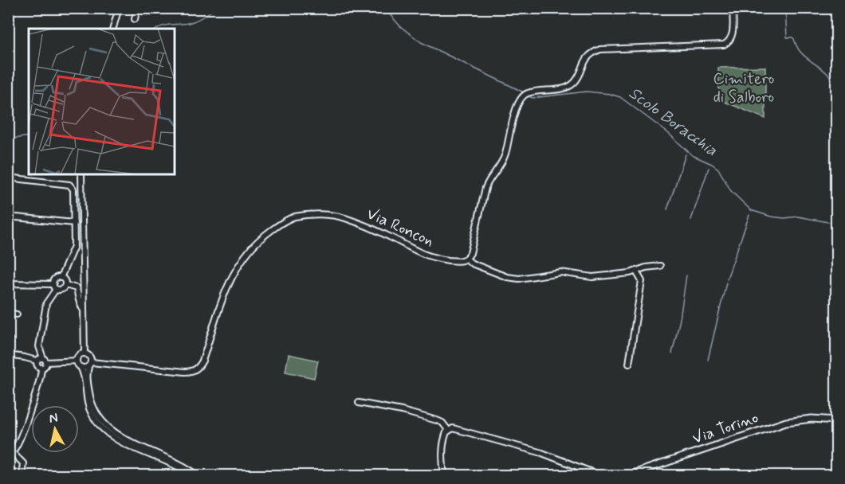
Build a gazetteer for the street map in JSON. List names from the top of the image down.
{
  "streets": {
    "street": ["Via Roncon", "Via Torino"]
  },
  "water": ["Scolo Boracchia"],
  "parks": ["Cimitero di Salboro"],
  "north": "top"
}
